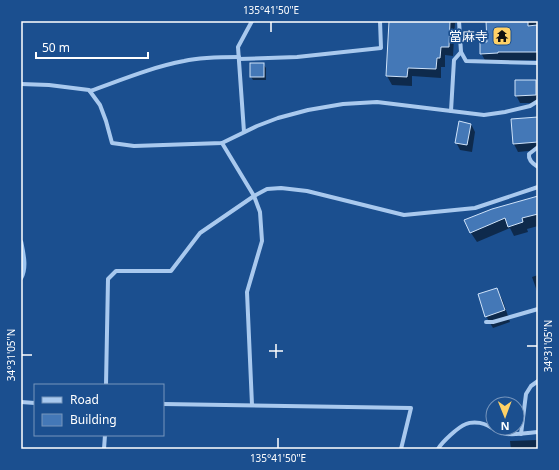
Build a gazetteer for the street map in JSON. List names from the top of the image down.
{
  "places": {
    "temple": ["當麻寺"]
  },
  "legend": ["Road", "Building"],
  "scale_bar": "50 m",
  "north": "bottom",
  "coordinates": ["135°41'50\"E", "34°31'05\"N"]
}
